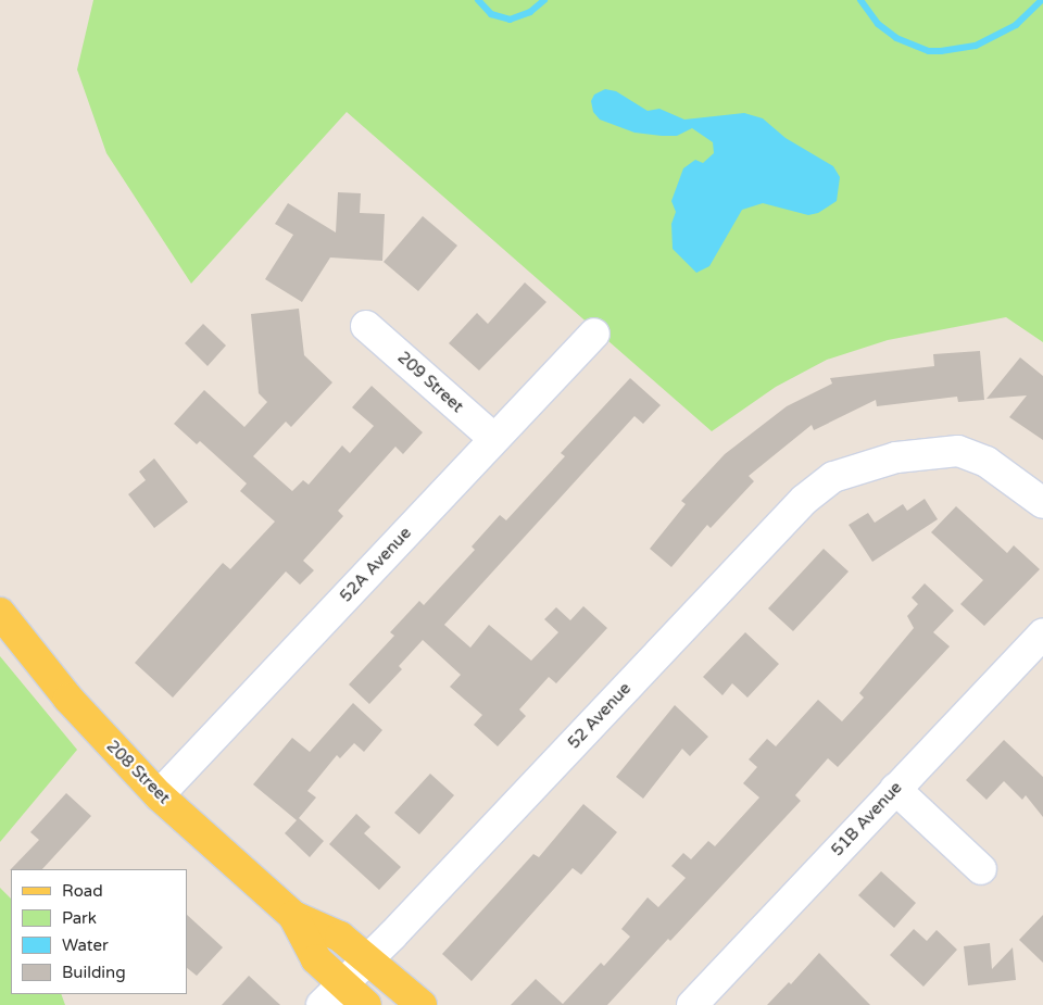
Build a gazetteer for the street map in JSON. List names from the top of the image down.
{
  "streets": {
    "main road": ["208 Street"],
    "street": [
      "209 Street",
      "52A Avenue",
      "52 Avenue",
      "51B Avenue"
    ]
  },
  "crossings": [
    ["209 Street", "52A Avenue"],
    ["52A Avenue", "208 Street"],
    ["52 Avenue", "208 Street"]
  ],
  "legend": [
    "Road",
    "Park",
    "Water",
    "Building"
  ]
}
